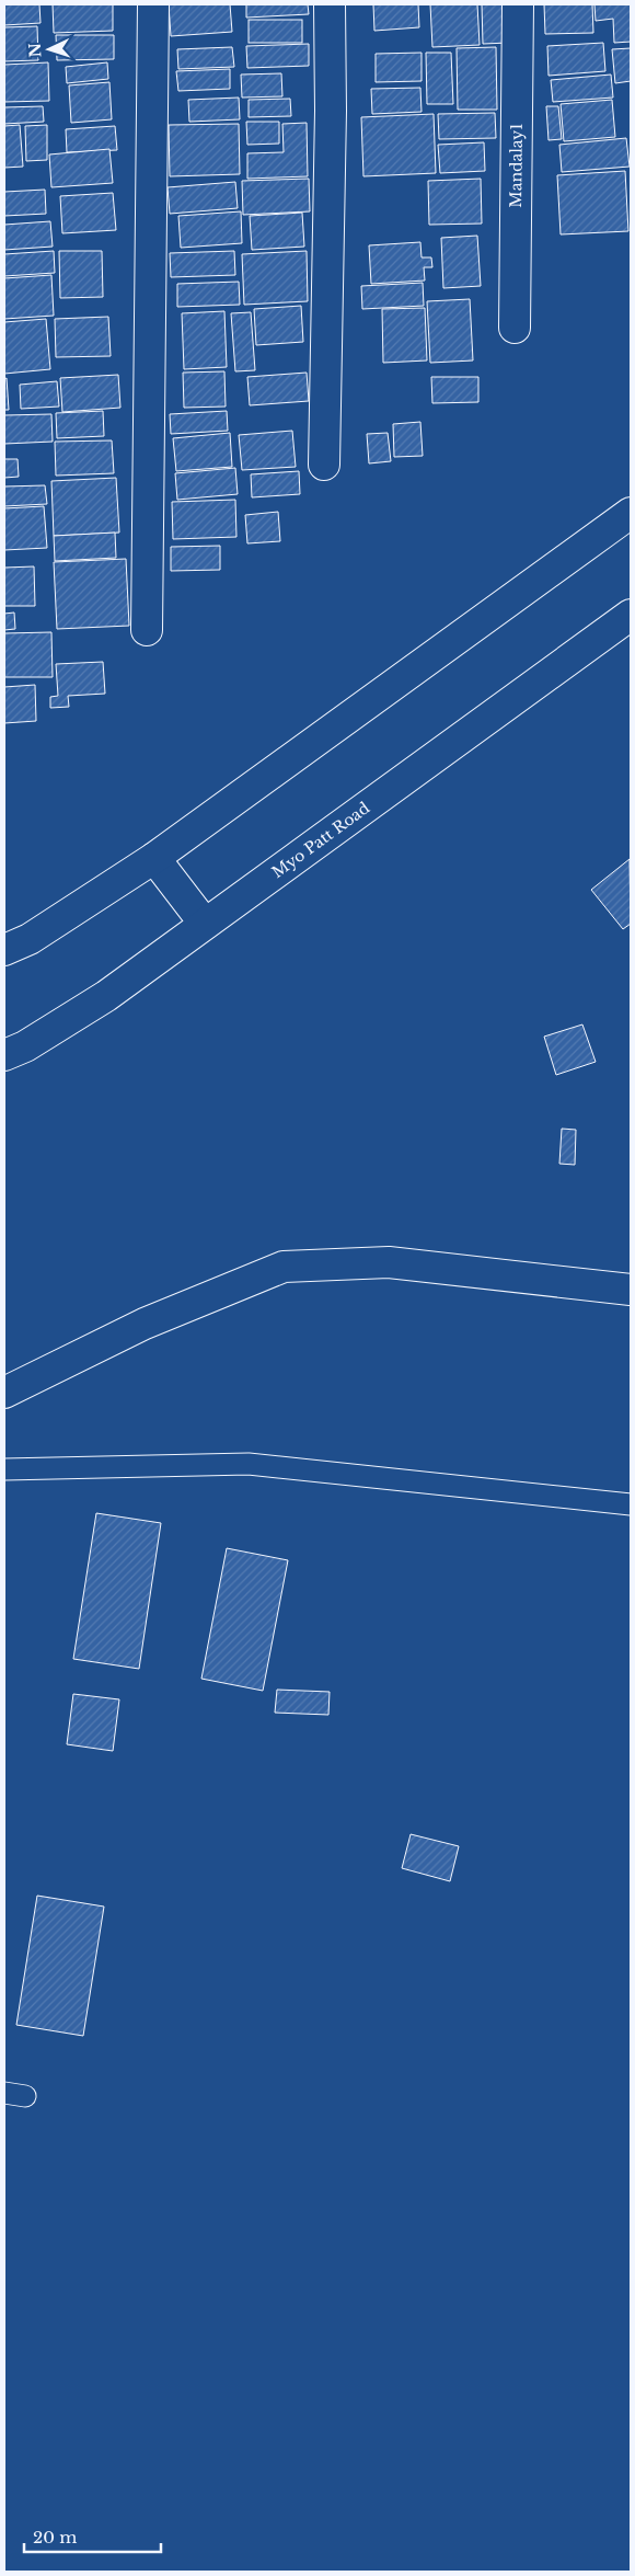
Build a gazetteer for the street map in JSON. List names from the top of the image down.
{
  "streets": {
    "street": ["Mandalay1", "Myo Patt Road"]
  },
  "scale_bar": "20 m",
  "north": "left"
}
